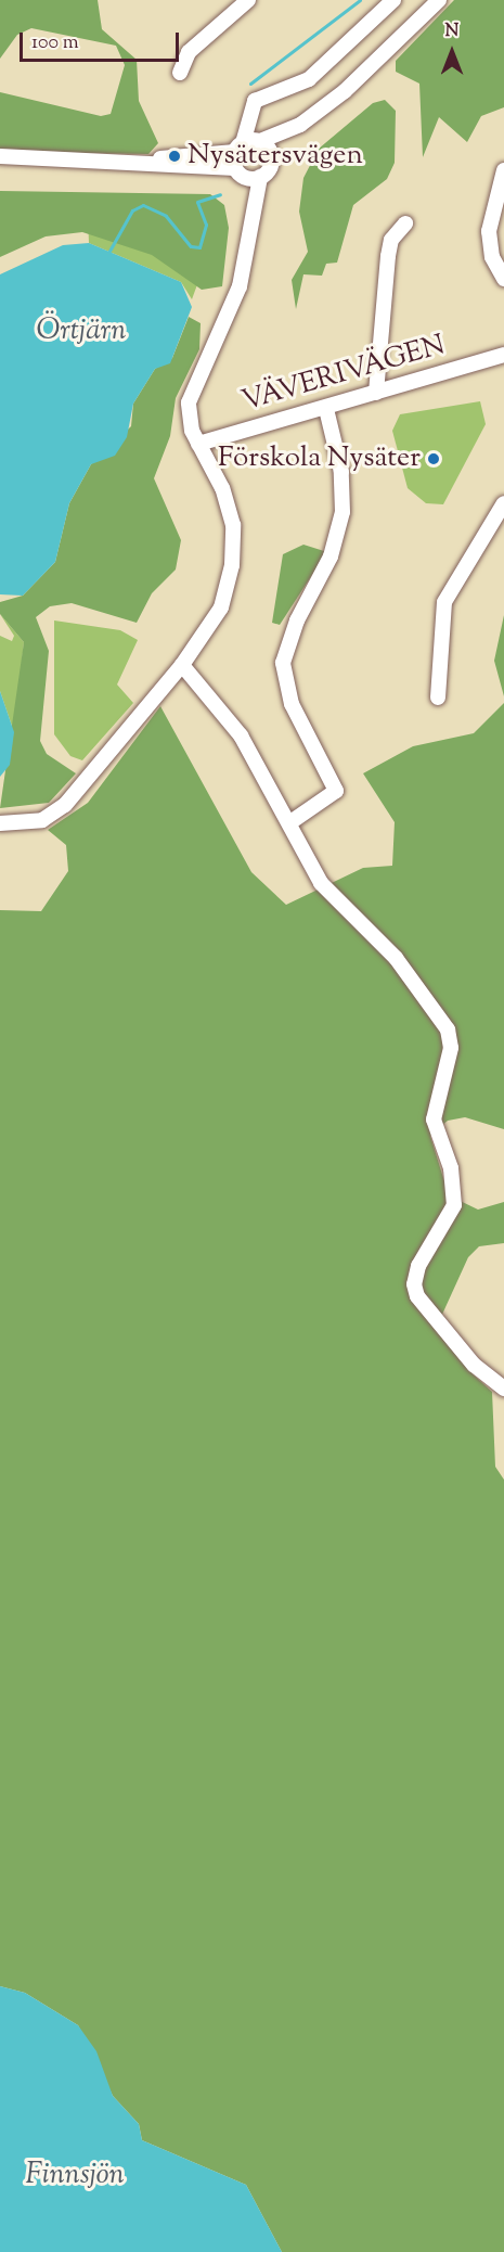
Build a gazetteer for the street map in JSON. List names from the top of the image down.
{
  "streets": {
    "street": ["VÄVERIVÄGEN"]
  },
  "water": ["Örtjärn", "Finnsjön"],
  "places": ["Nysätersvägen", "Förskola Nysäter"],
  "scale_bar": "100 m",
  "north": "top"
}
